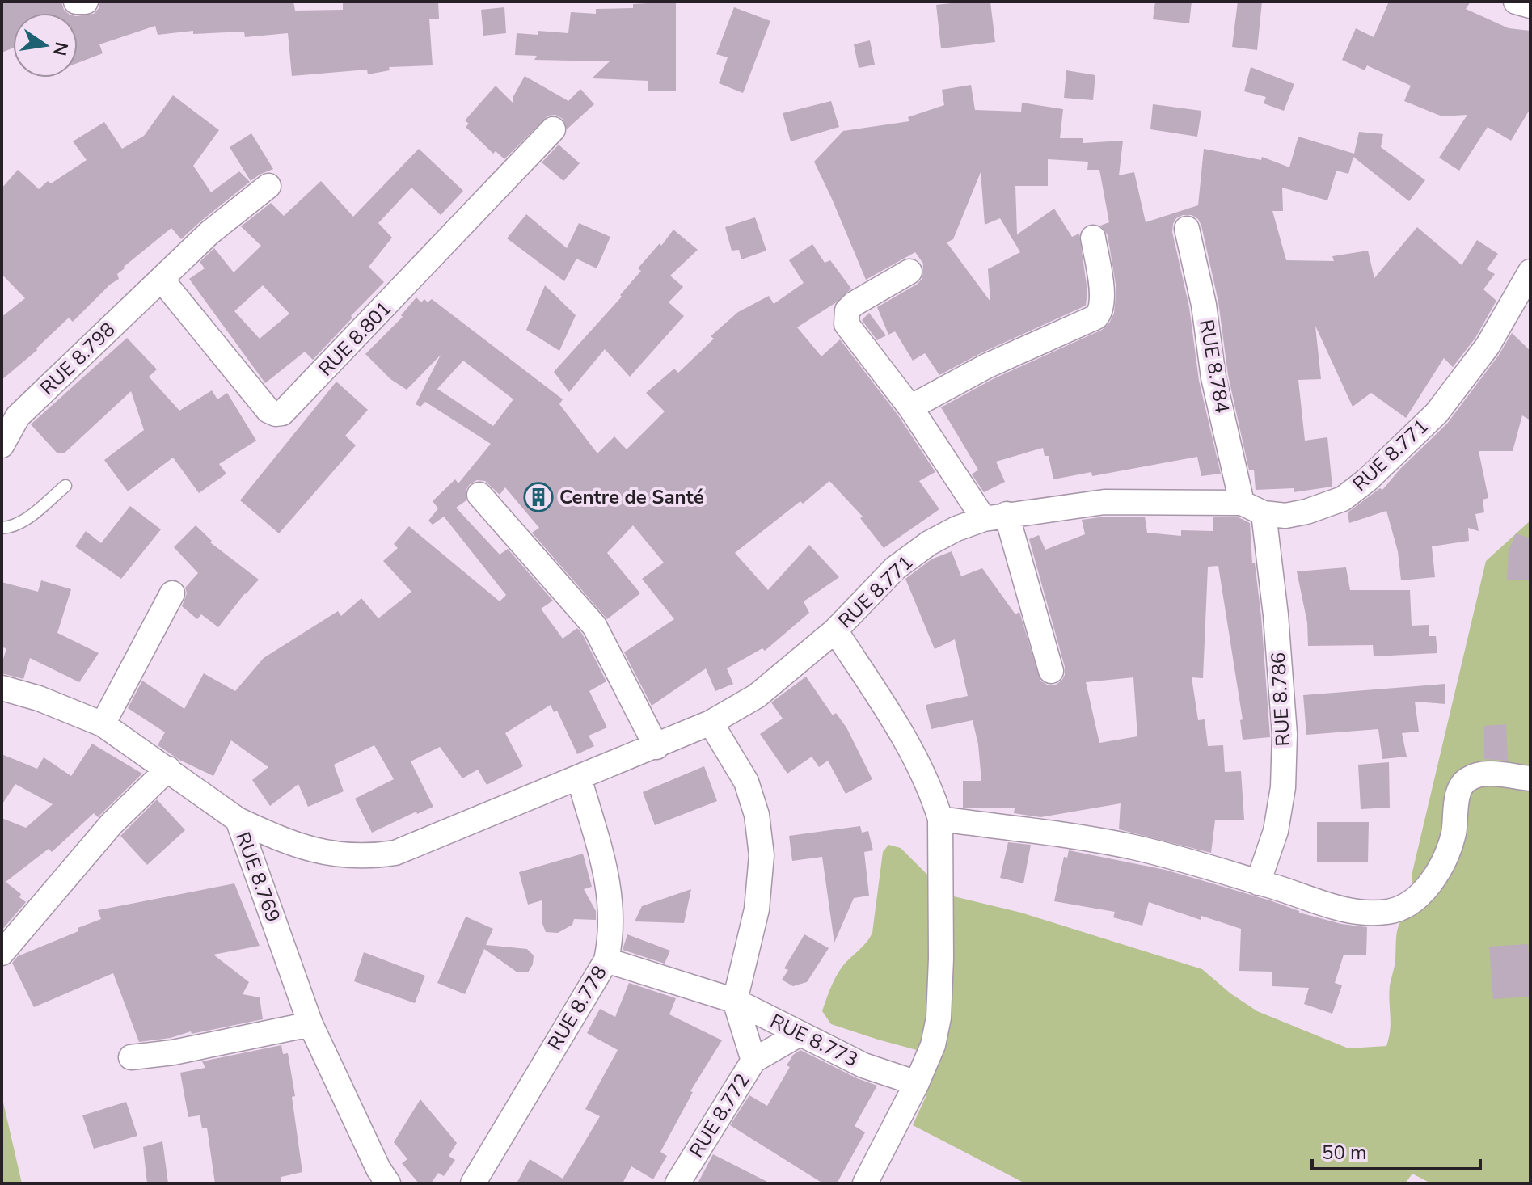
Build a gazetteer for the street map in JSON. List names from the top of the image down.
{
  "streets": {
    "street": [
      "RUE 8.801",
      "RUE 8.798",
      "RUE 8.784",
      "RUE 8.771",
      "RUE 8.786",
      "RUE 8.769",
      "RUE 8.778",
      "RUE 8.773",
      "RUE 8.772"
    ]
  },
  "crossings": [
    ["RUE 8.801", "RUE 8.798"],
    ["RUE 8.784", "RUE 8.771"],
    ["RUE 8.784", "RUE 8.786"],
    ["RUE 8.771", "RUE 8.786"],
    ["RUE 8.771", "RUE 8.769"],
    ["RUE 8.771", "RUE 8.778"],
    ["RUE 8.778", "RUE 8.773"],
    ["RUE 8.773", "RUE 8.772"]
  ],
  "places": {
    "building": ["Centre de Santé"]
  },
  "scale_bar": "50 m",
  "north": "right"
}
